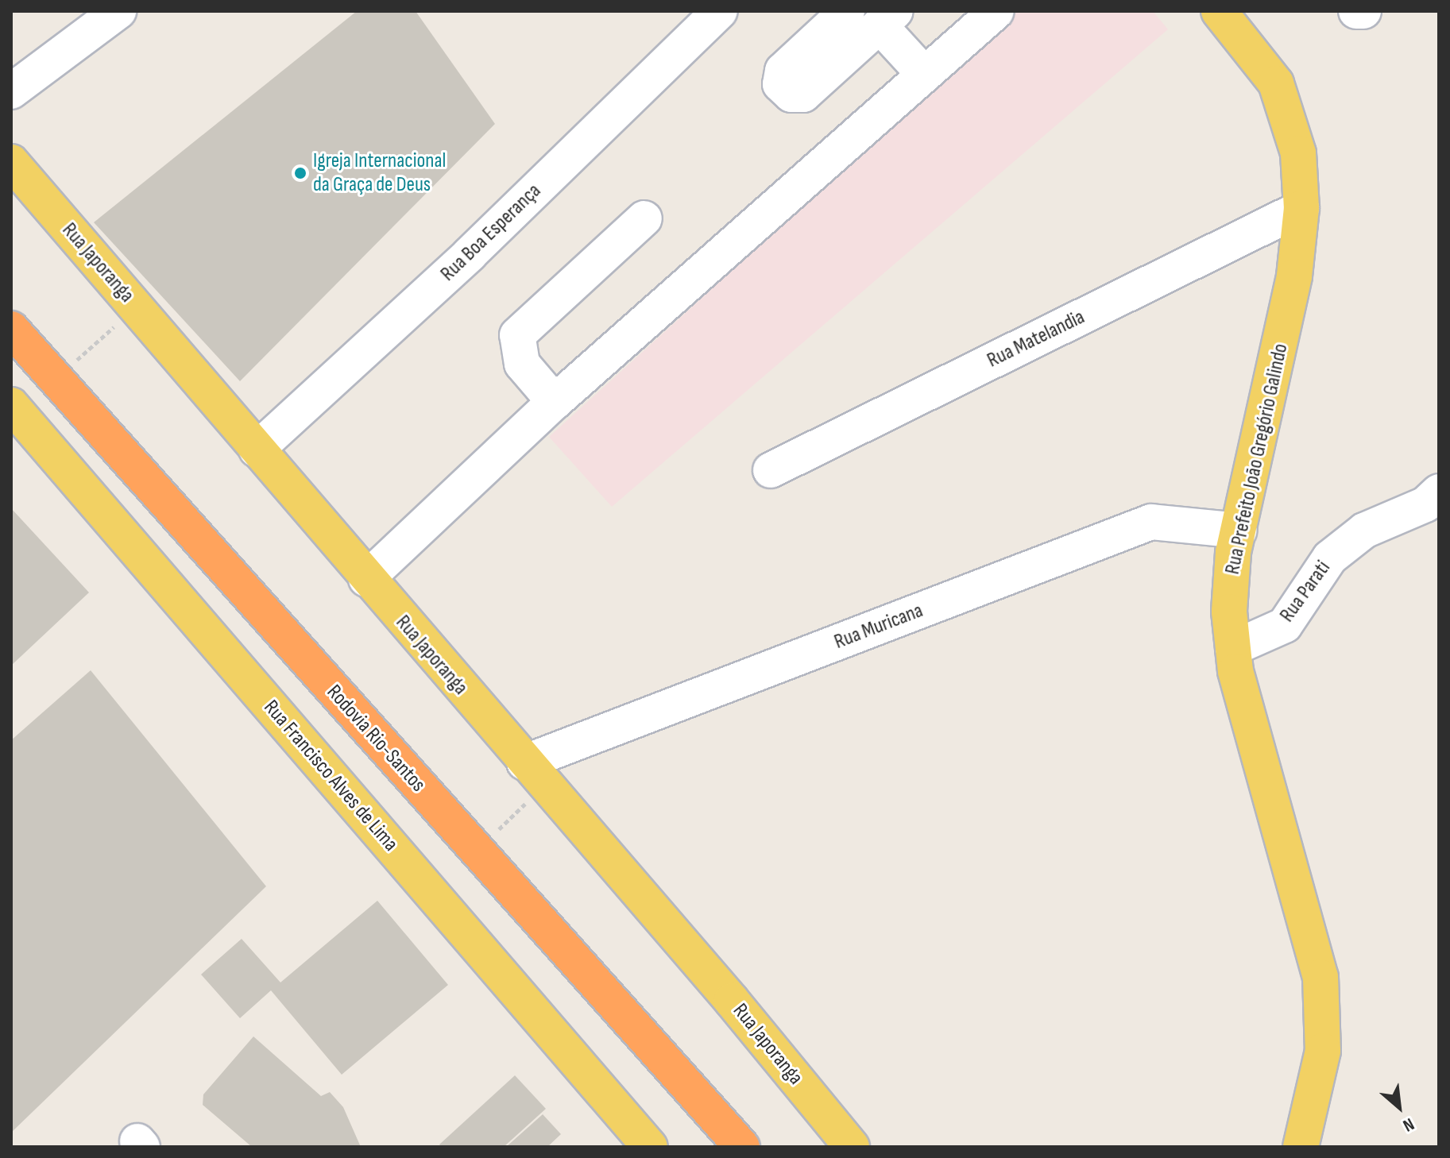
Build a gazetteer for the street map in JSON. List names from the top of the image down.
{
  "streets": {
    "highway": ["Rodovia Rio-Santos"],
    "main road": ["Rua Japoranga", "Rua Prefeito João Gregório Galindo", "Rua Francisco Alves de Lima"],
    "street": [
      "Rua Boa Esperança",
      "Rua Matelandia",
      "Rua Parati",
      "Rua Muricana"
    ]
  },
  "crossings": [
    ["Rua Boa Esperança", "Rua Japoranga"],
    ["Rua Japoranga", "Rua Muricana"],
    ["Rua Matelandia", "Rua Prefeito João Gregório Galindo"],
    ["Rua Prefeito João Gregório Galindo", "Rua Parati"],
    ["Rua Prefeito João Gregório Galindo", "Rua Muricana"]
  ],
  "places": ["Igreja Internacional da Graça de Deus"],
  "north": "bottom right"
}
